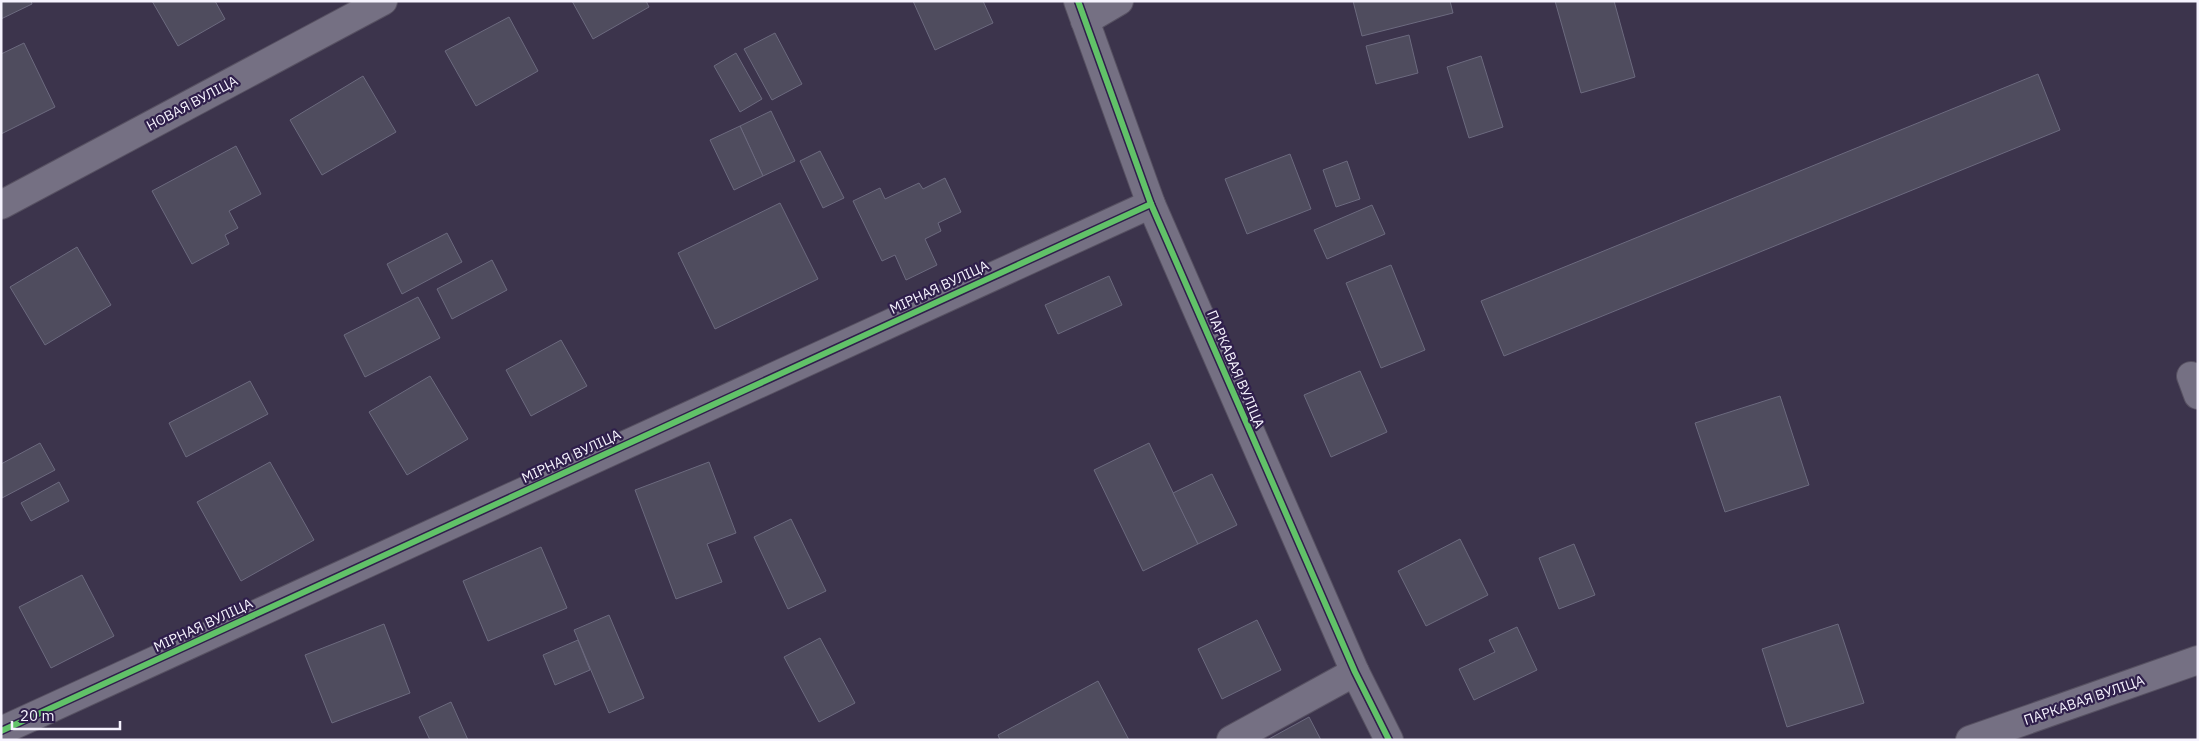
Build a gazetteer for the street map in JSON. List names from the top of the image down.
{
  "streets": {
    "street": ["НОВАЯ ВУЛІЦА", "МІРНАЯ ВУЛІЦА", "ПАРКАВАЯ ВУЛІЦА"]
  },
  "crossings": [
    ["МІРНАЯ ВУЛІЦА", "ПАРКАВАЯ ВУЛІЦА"]
  ],
  "scale_bar": "20 m"
}
